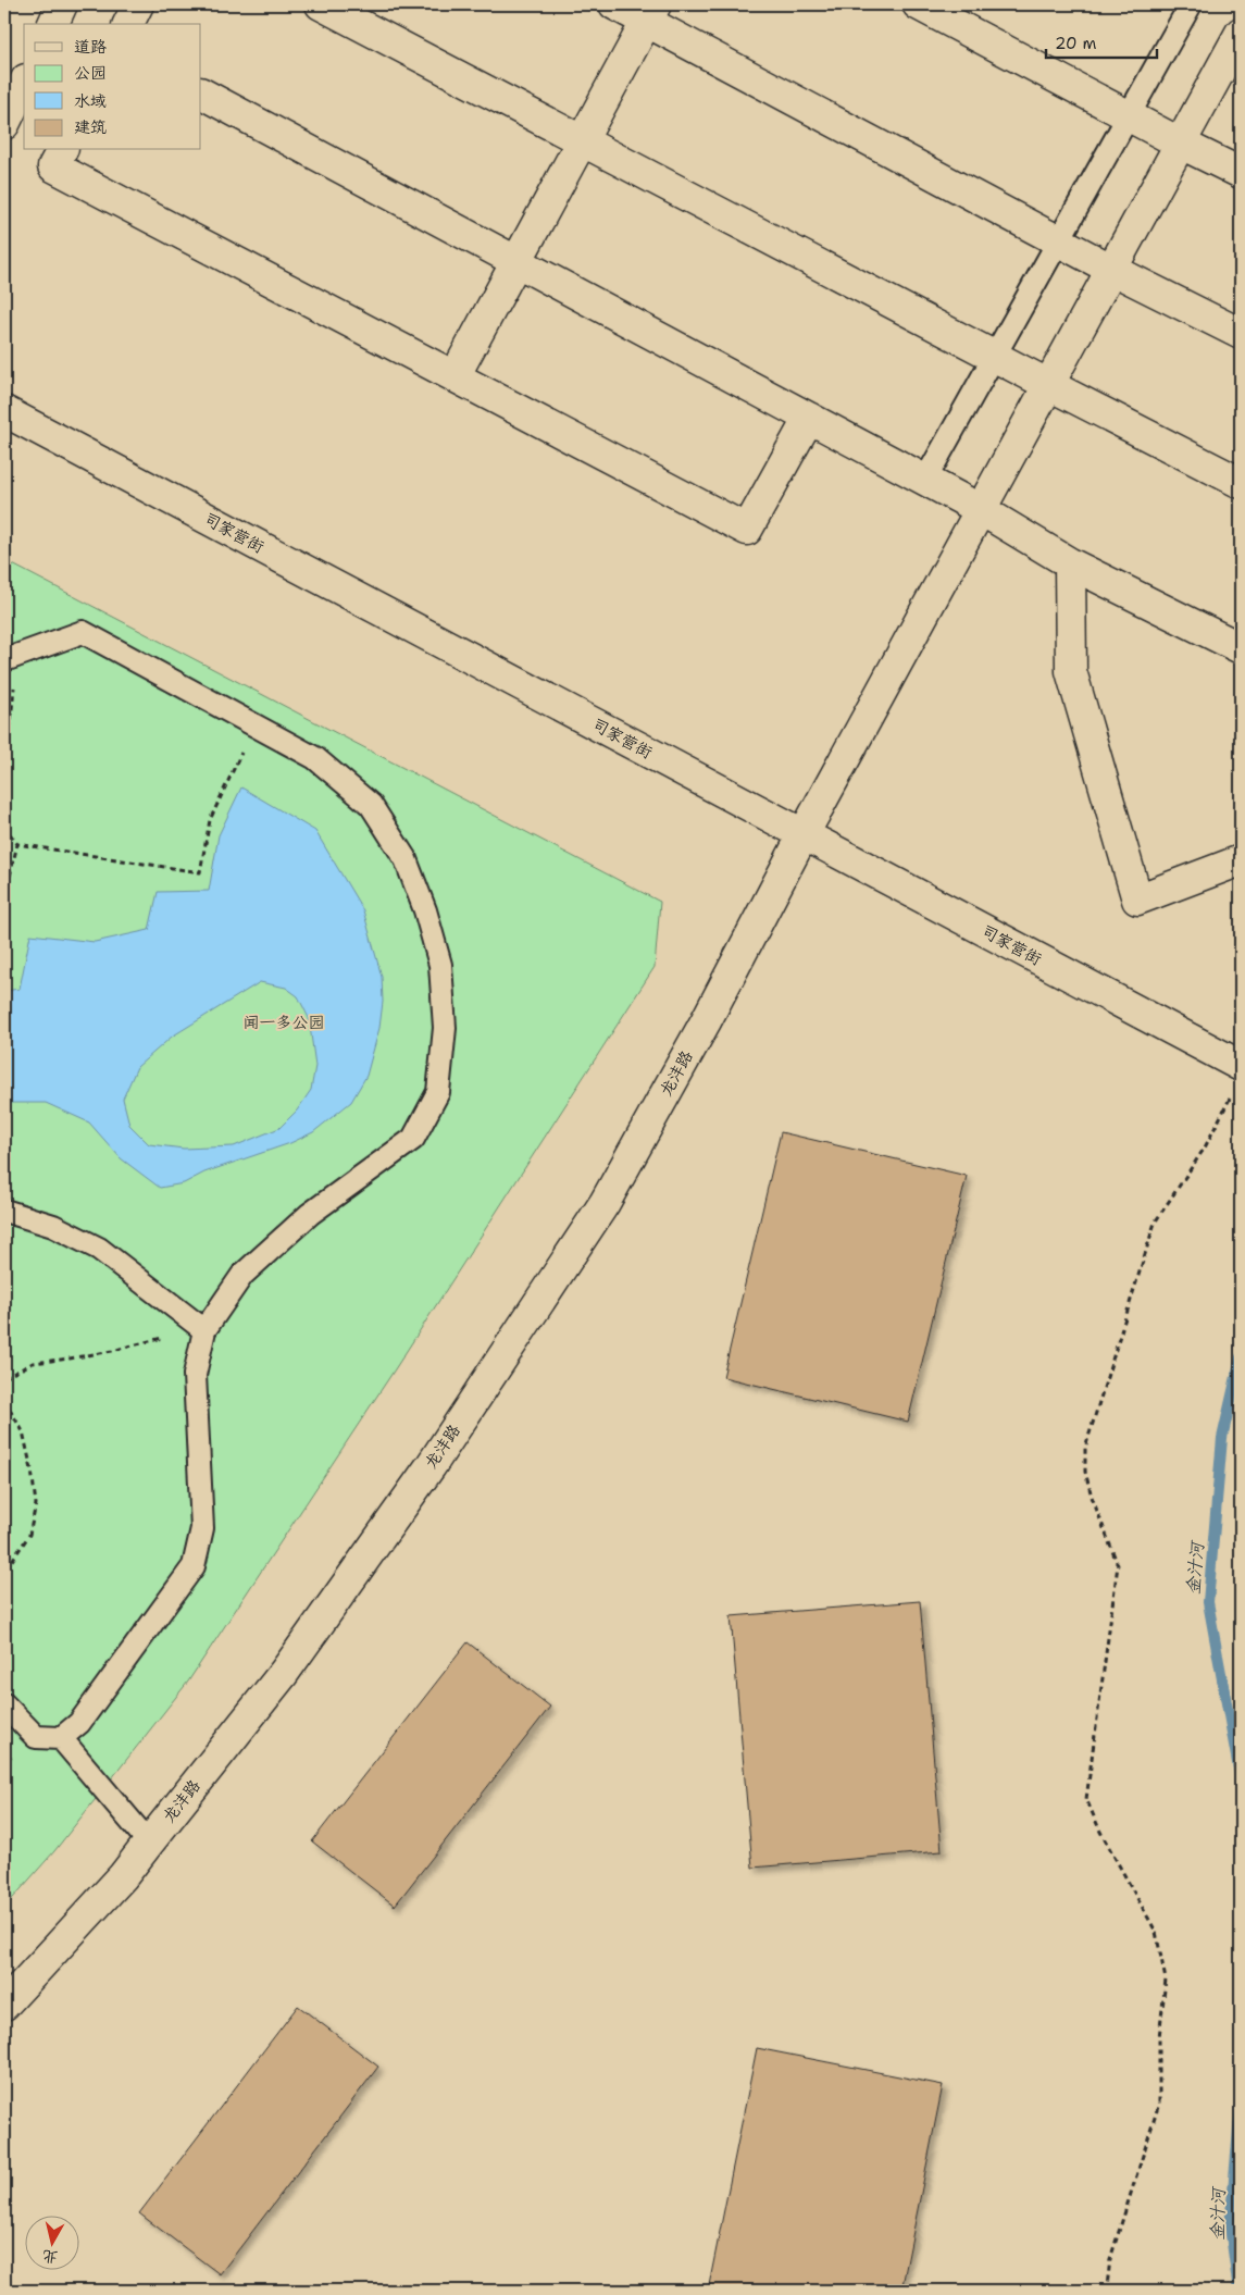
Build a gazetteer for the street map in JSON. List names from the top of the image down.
{
  "streets": {
    "street": ["司家营街", "龙沣路"]
  },
  "crossings": [
    ["司家营街", "龙沣路"]
  ],
  "water": ["金汁河"],
  "parks": ["闻一多公园"],
  "legend": [
    "道路",
    "公园",
    "水域",
    "建筑"
  ],
  "scale_bar": "20 m",
  "north": "bottom"
}
